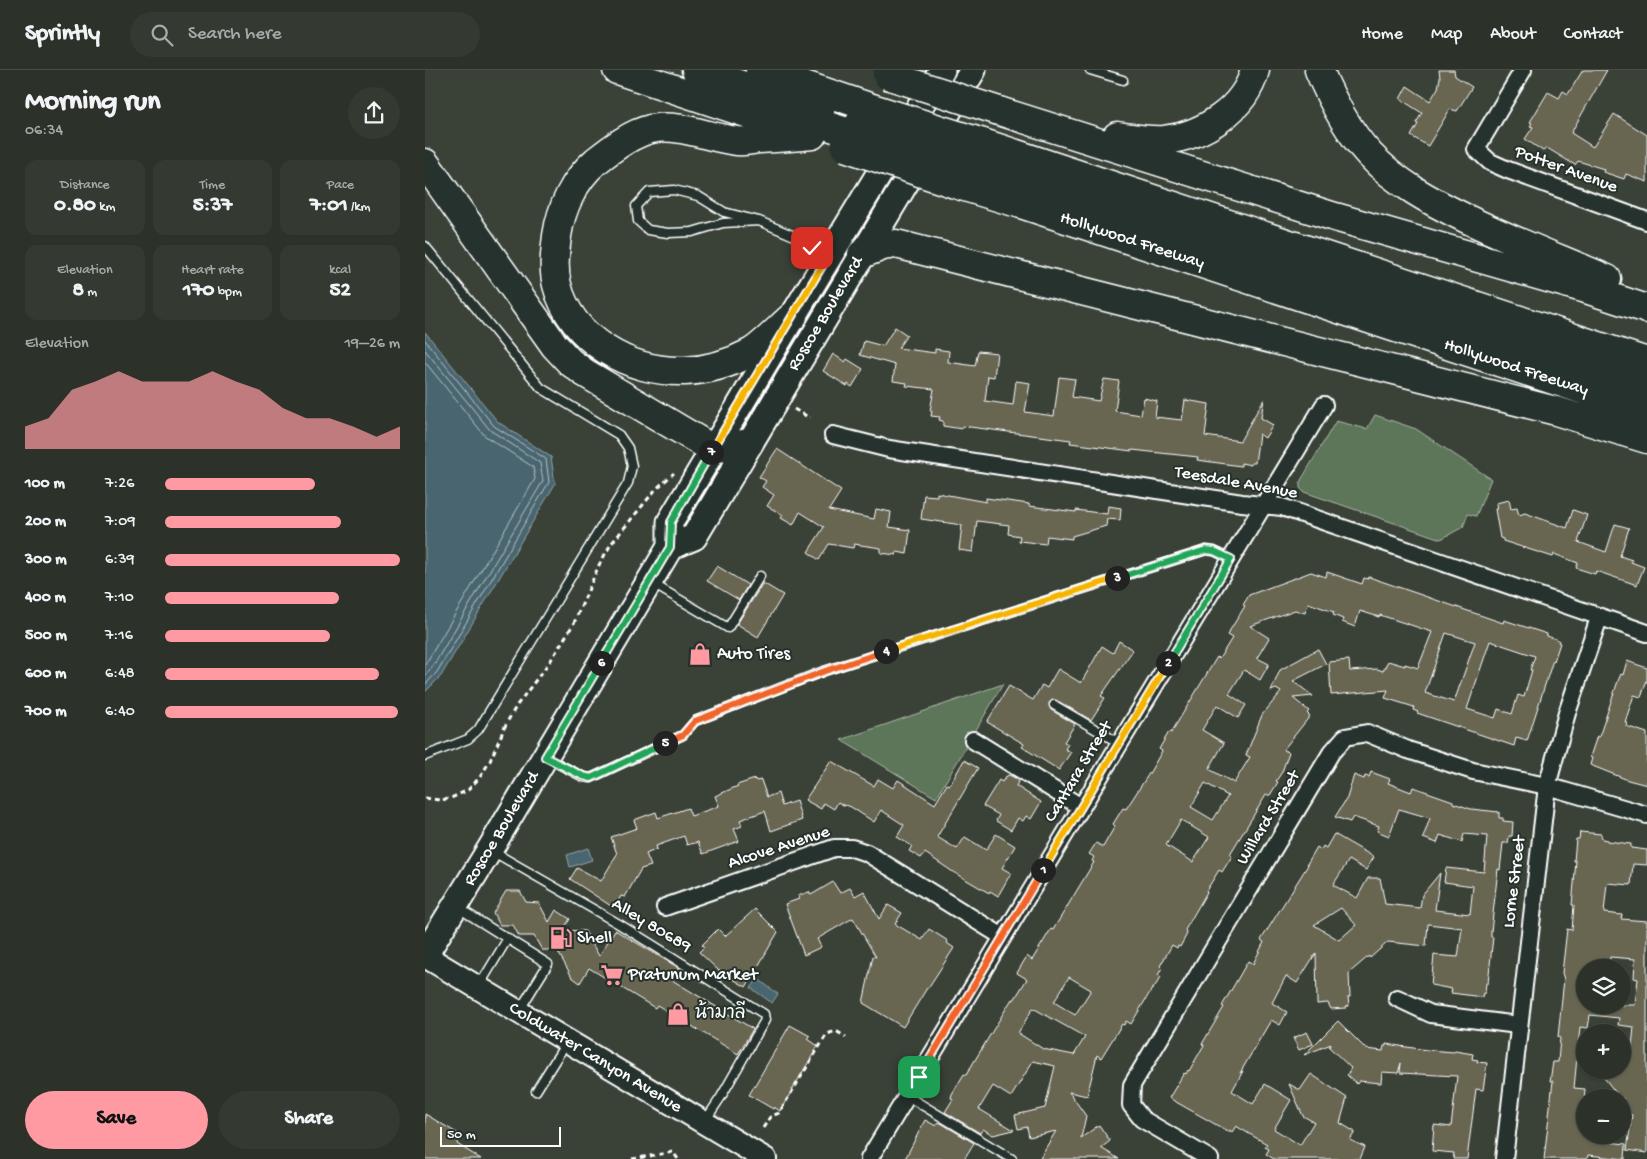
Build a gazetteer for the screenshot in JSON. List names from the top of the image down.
{
  "streets": {
    "highway": ["Hollywood Freeway"],
    "main road": ["Roscoe Boulevard", "Coldwater Canyon Avenue"],
    "street": [
      "Potter Avenue",
      "Teesdale Avenue",
      "Cantara Street",
      "Willard Street",
      "Alcove Avenue",
      "Lorne Street"
    ],
    "lane": ["Alley 80689"]
  },
  "crossings": [
    ["Roscoe Boulevard", "Alley 80689"],
    ["Roscoe Boulevard", "Coldwater Canyon Avenue"],
    ["Teesdale Avenue", "Cantara Street"],
    ["Teesdale Avenue", "Lorne Street"],
    ["Cantara Street", "Alcove Avenue"],
    ["Willard Street", "Lorne Street"],
    ["Alley 80689", "Coldwater Canyon Avenue"]
  ],
  "places": {
    "shop": ["Auto Tires", "น้ามาลี"],
    "fuel station": ["Shell"],
    "supermarket": ["Pratunum Market"]
  },
  "scale_bar": "50 m",
  "page": {
    "header": "Sprintly",
    "search": "Search here",
    "nav": [
      "Home",
      "Map",
      "About",
      "Contact"
    ],
    "heading": ["Morning run", "06:34"],
    "stats": [
      ["Distance", "0.80 km"],
      ["Time", "5:37"],
      ["Pace", "7:01 /km"],
      ["Elevation", "8 m"],
      ["Heart rate", "170 bpm"],
      ["kcal", "52"]
    ],
    "chart": ["Elevation", "19–26 m"],
    "pins": [
      "7",
      "3",
      "4",
      "2",
      "6",
      "5",
      "1"
    ],
    "list": [
      {
        "name": "100 m",
        "note": "7:26"
      },
      {
        "name": "200 m",
        "note": "7:09"
      },
      {
        "name": "300 m",
        "note": "6:39"
      },
      {
        "name": "400 m",
        "note": "7:10"
      },
      {
        "name": "500 m",
        "note": "7:16"
      },
      {
        "name": "600 m",
        "note": "6:48"
      },
      {
        "name": "700 m",
        "note": "6:40"
      }
    ],
    "map_buttons": ["+", "−"],
    "buttons": ["Save", "Share"],
    "scale": "50 m"
  }
}
